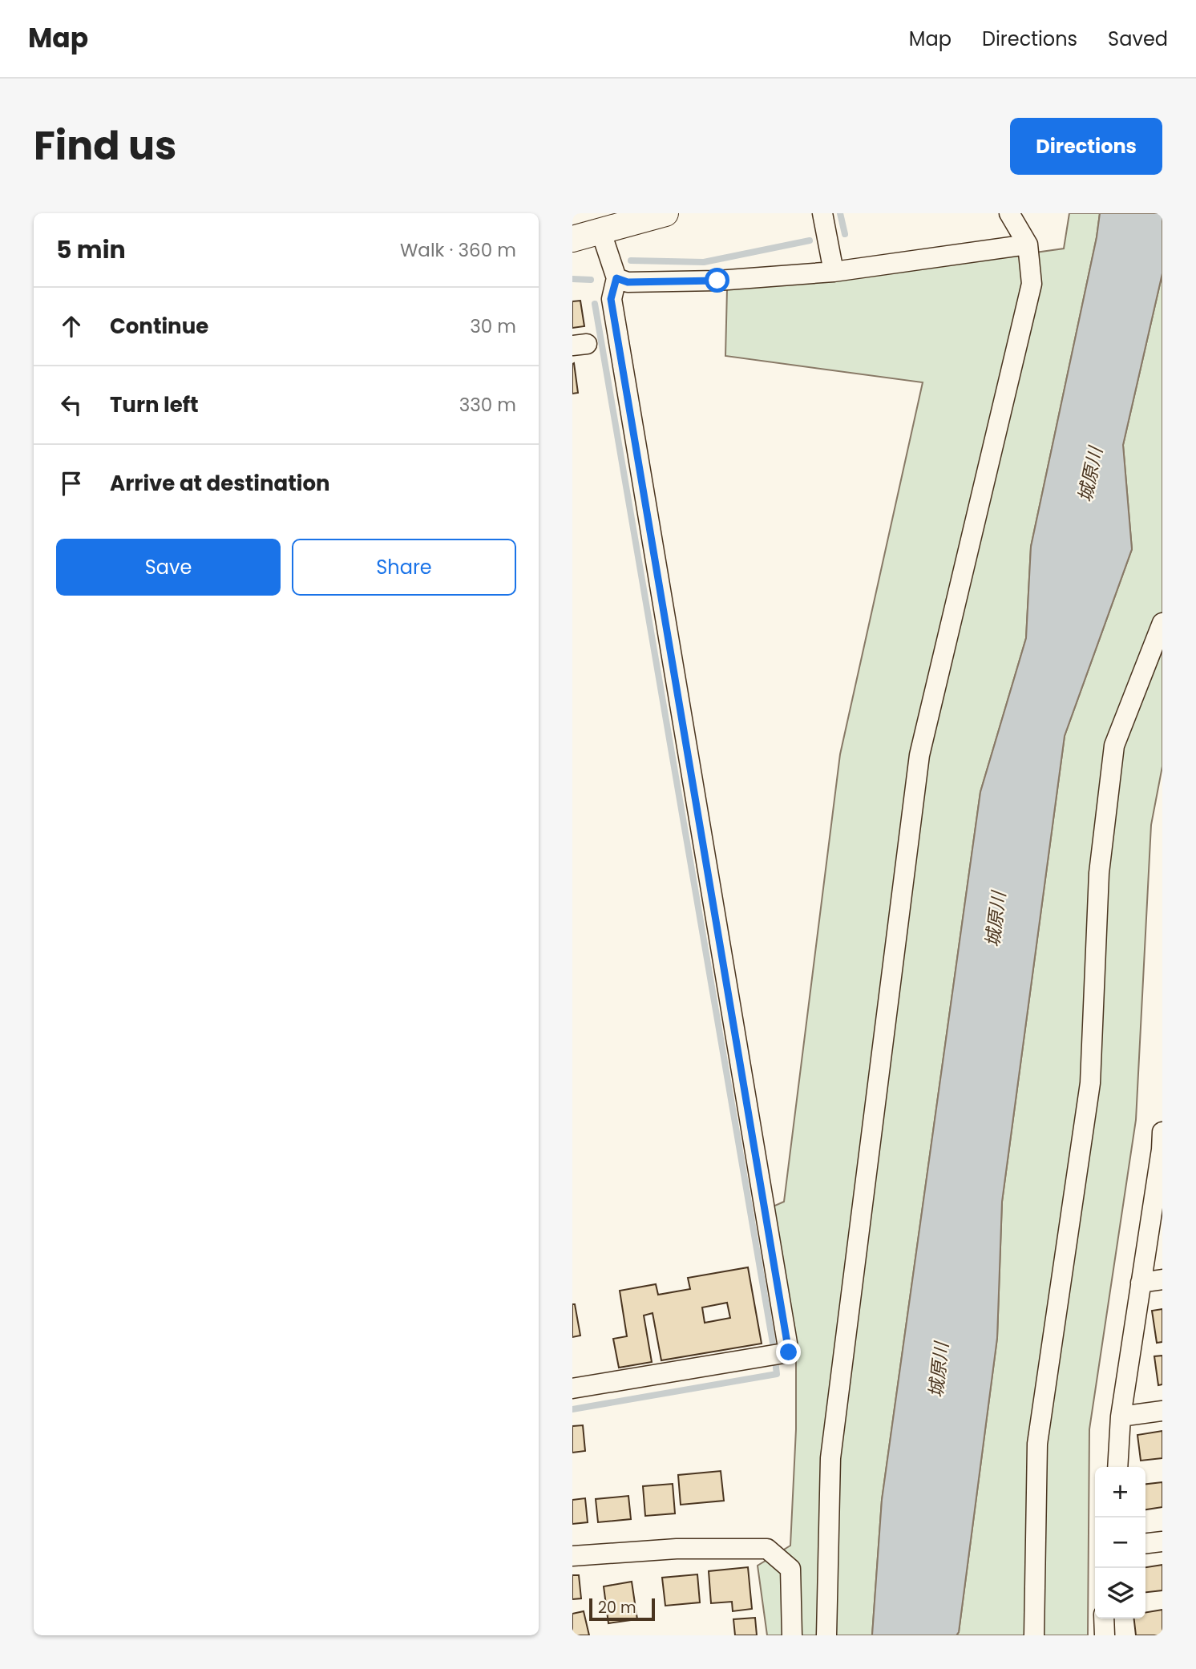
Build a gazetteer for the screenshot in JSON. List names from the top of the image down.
{
  "water": ["城原川"],
  "scale_bar": "20 m",
  "page": {
    "header": "Map",
    "nav": ["Map", "Directions", "Saved"],
    "title": "Find us",
    "buttons": [
      "Directions",
      ["Save", "Share"]
    ],
    "heading": ["5 min", "Walk · 360 m"],
    "list": [
      ["Continue", "30 m"],
      ["Turn left", "330 m"],
      "Arrive at destination"
    ],
    "map_buttons": ["+", "−"],
    "scale": "20 m"
  }
}
